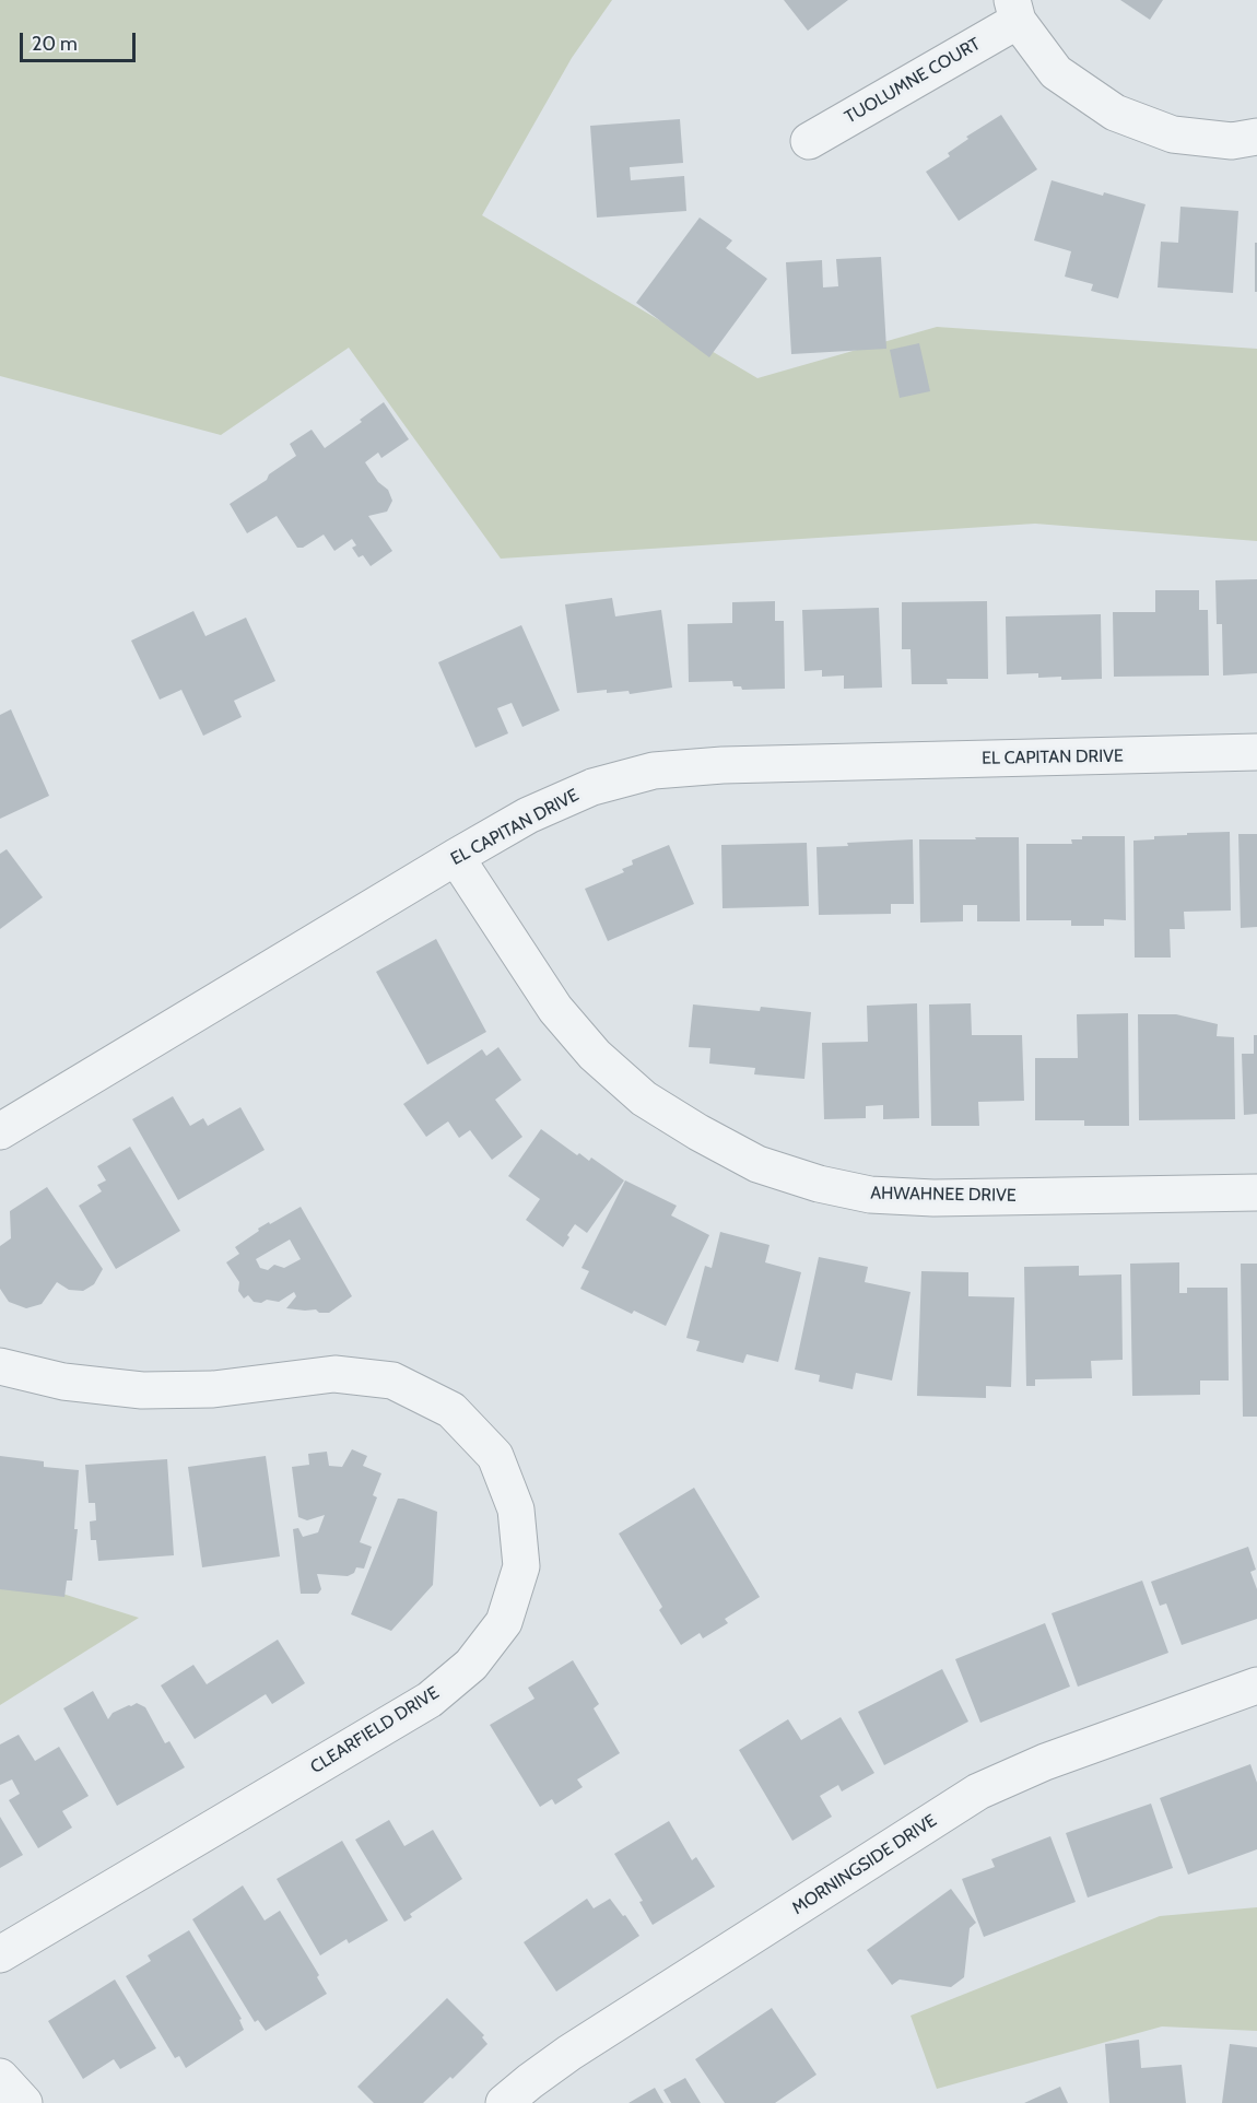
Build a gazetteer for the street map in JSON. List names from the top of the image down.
{
  "streets": {
    "street": [
      "TUOLUMNE COURT",
      "EL CAPITAN DRIVE",
      "AHWAHNEE DRIVE",
      "CLEARFIELD DRIVE",
      "MORNINGSIDE DRIVE"
    ]
  },
  "crossings": [
    ["EL CAPITAN DRIVE", "AHWAHNEE DRIVE"]
  ],
  "scale_bar": "20 m"
}
